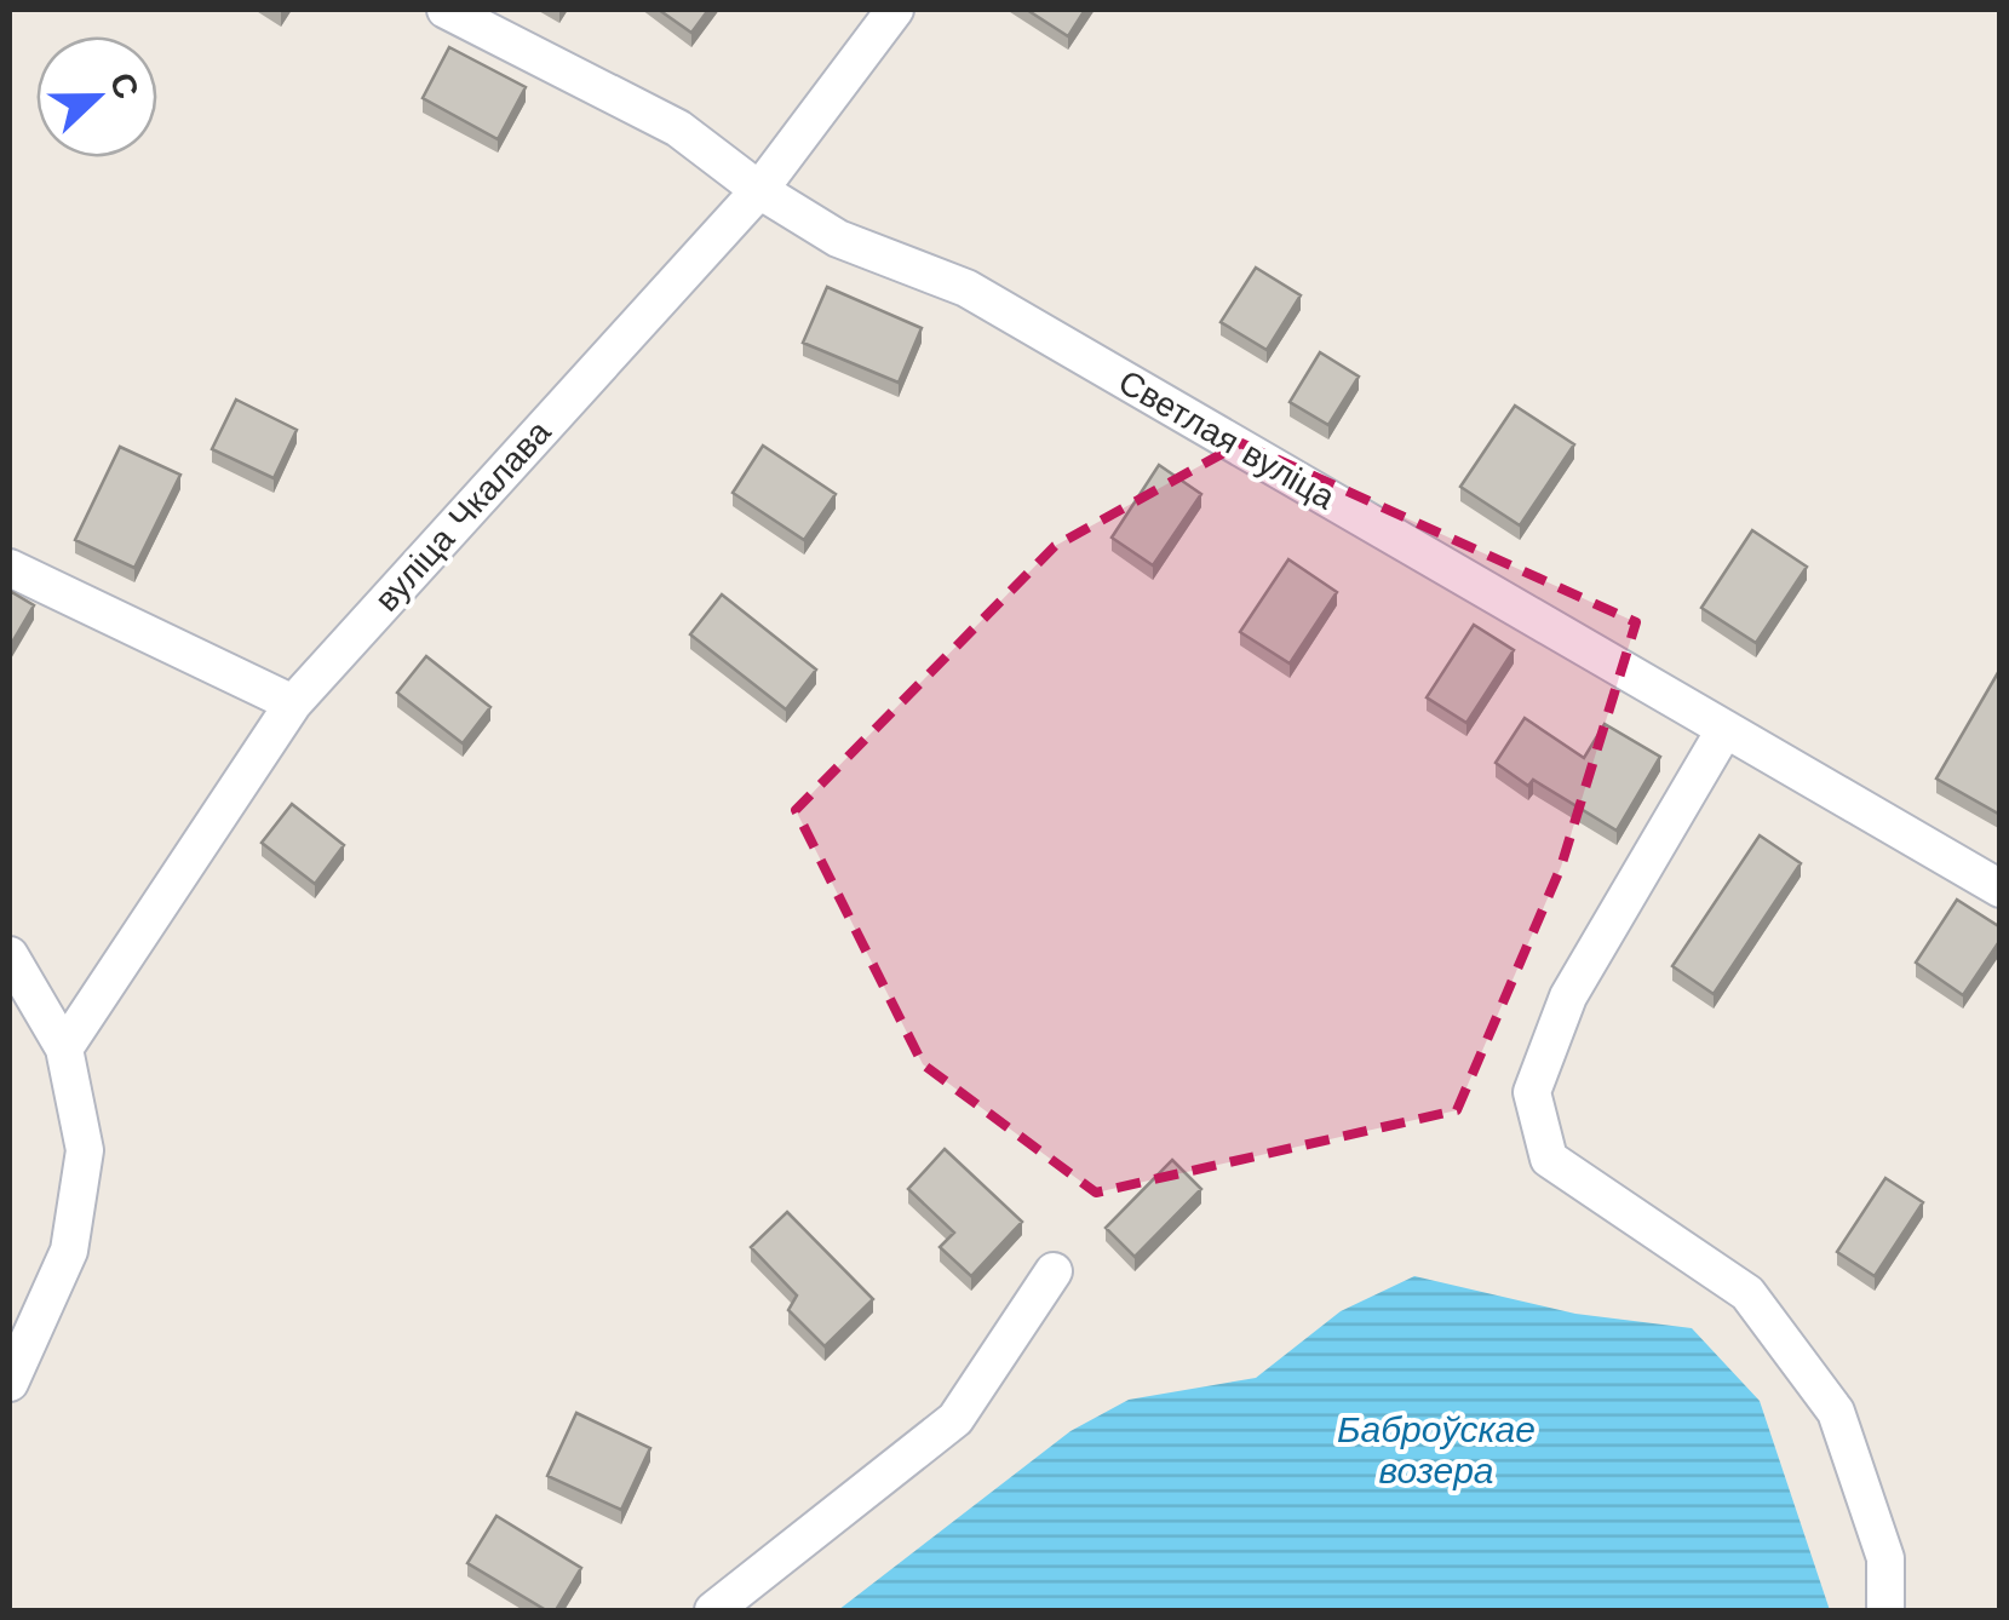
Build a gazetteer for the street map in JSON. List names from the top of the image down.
{
  "streets": {
    "street": ["Светлая вуліца", "вуліца Чкалава"]
  },
  "crossings": [
    ["Светлая вуліца", "вуліца Чкалава"]
  ],
  "water": ["Баброўскае возера"],
  "north": "right"
}
